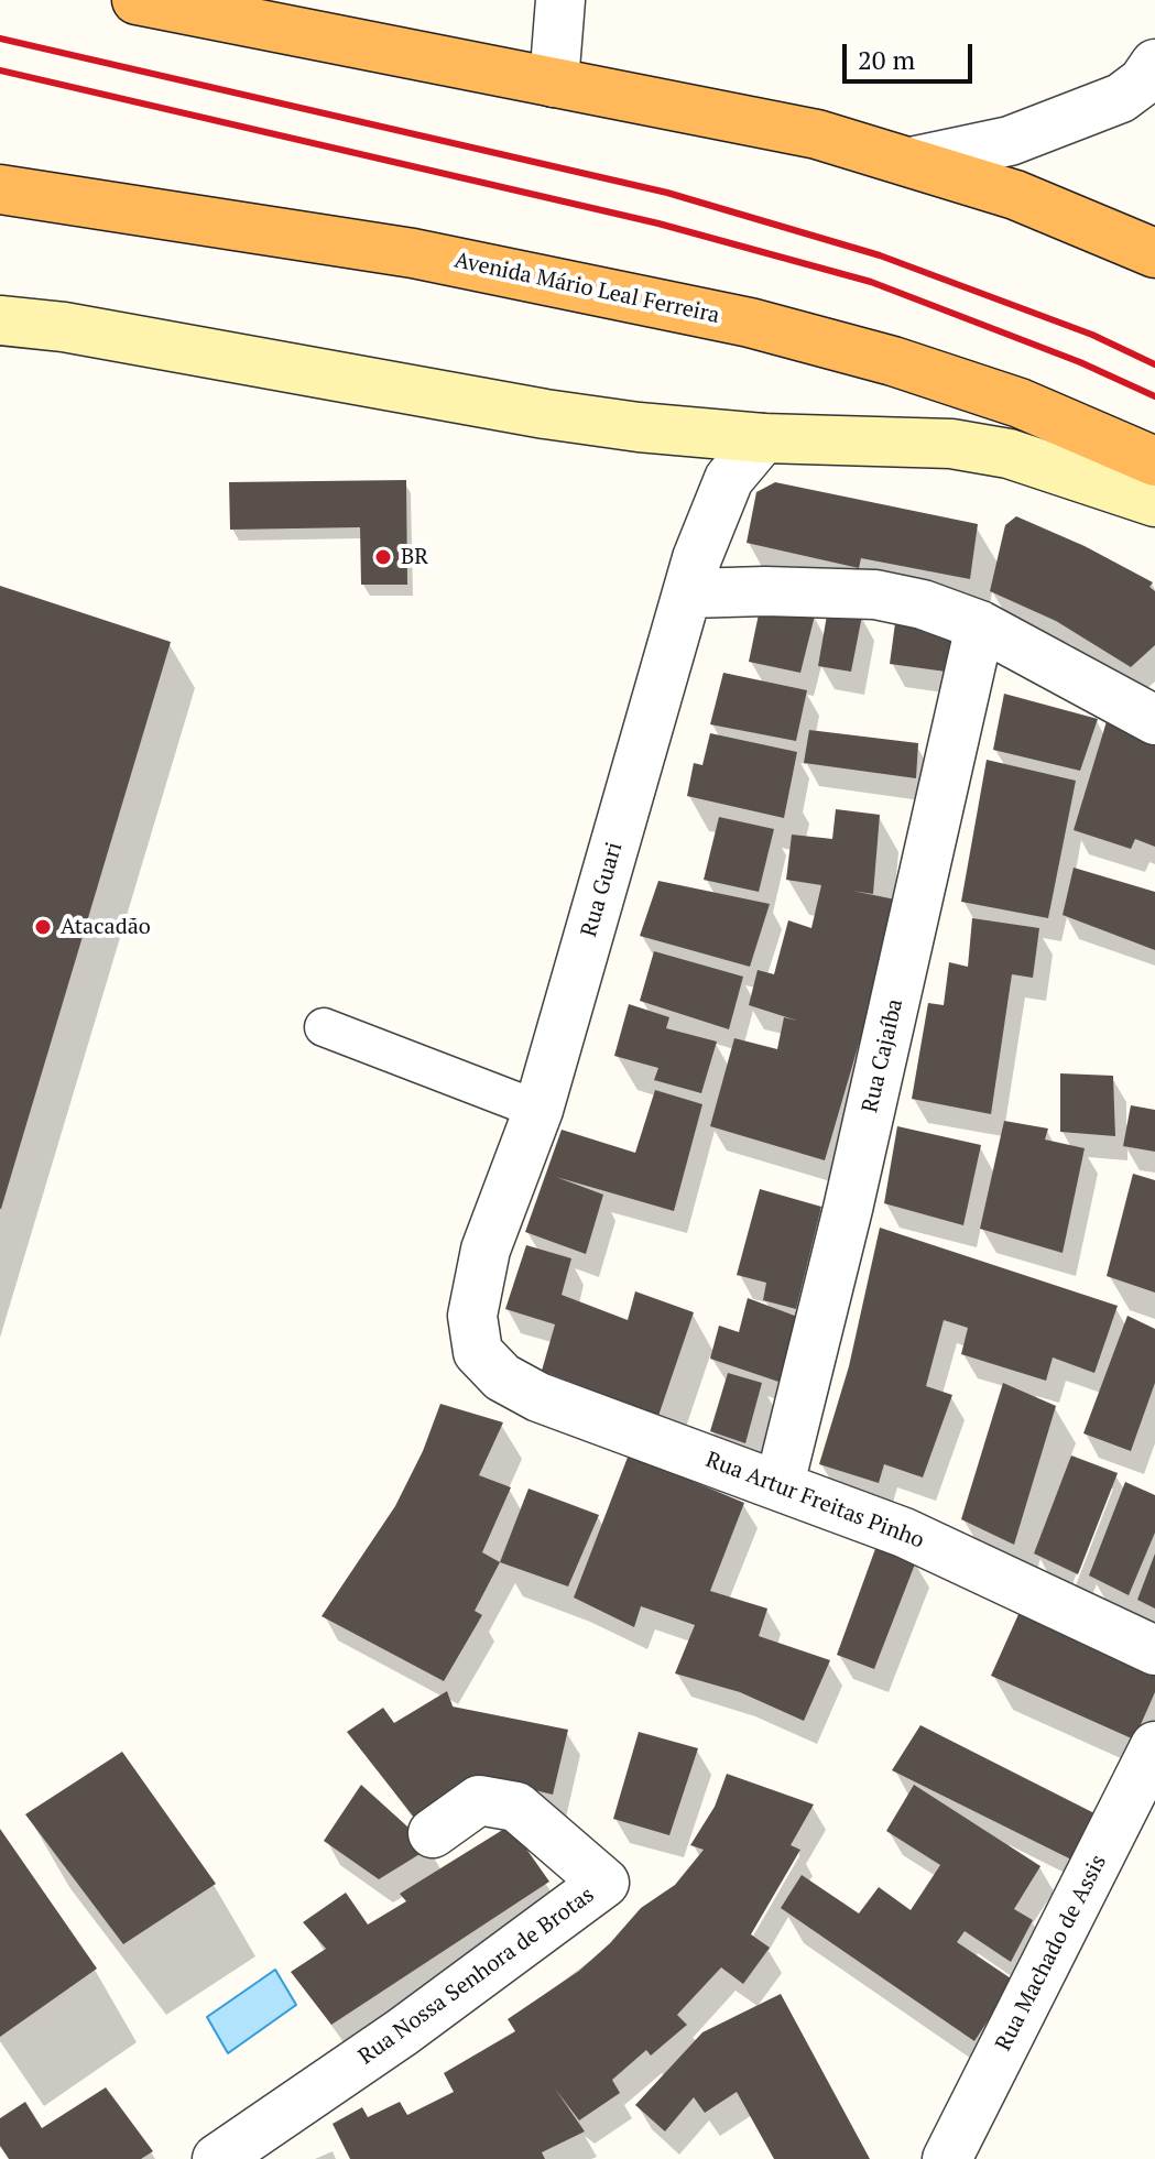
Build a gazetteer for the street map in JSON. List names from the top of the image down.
{
  "streets": {
    "highway": ["Avenida Mário Leal Ferreira"],
    "street": [
      "Rua Guari",
      "Rua Cajaíba",
      "Rua Artur Freitas Pinho",
      "Rua Machado de Assis",
      "Rua Nossa Senhora de Brotas"
    ]
  },
  "crossings": [
    ["Rua Guari", "Rua Artur Freitas Pinho"],
    ["Rua Cajaíba", "Rua Artur Freitas Pinho"]
  ],
  "places": ["BR", "Atacadão"],
  "scale_bar": "20 m"
}
